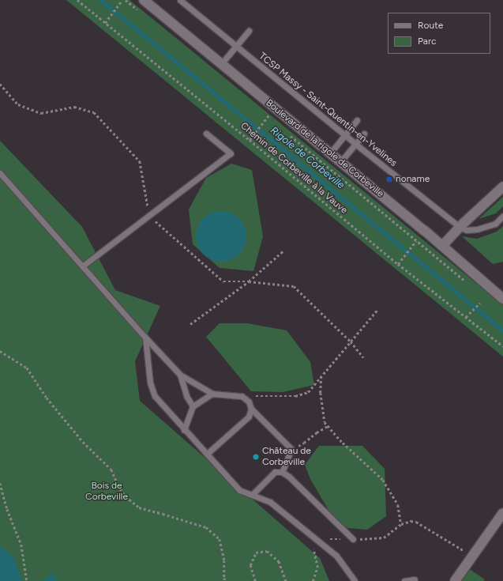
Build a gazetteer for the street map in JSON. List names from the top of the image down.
{
  "streets": {
    "main road": ["Boulevard de la rigole de Corbeville"],
    "lane": ["TCSP Massy - Saint-Quentin-en-Yvelines"],
    "path": ["Chemin de Corbeville à la Vauve"]
  },
  "water": ["Rigole de Corbeville"],
  "parks": ["Bois de Corbeville"],
  "places": ["noname", "Château de Corbeville"],
  "legend": ["Route", "Parc"]
}
